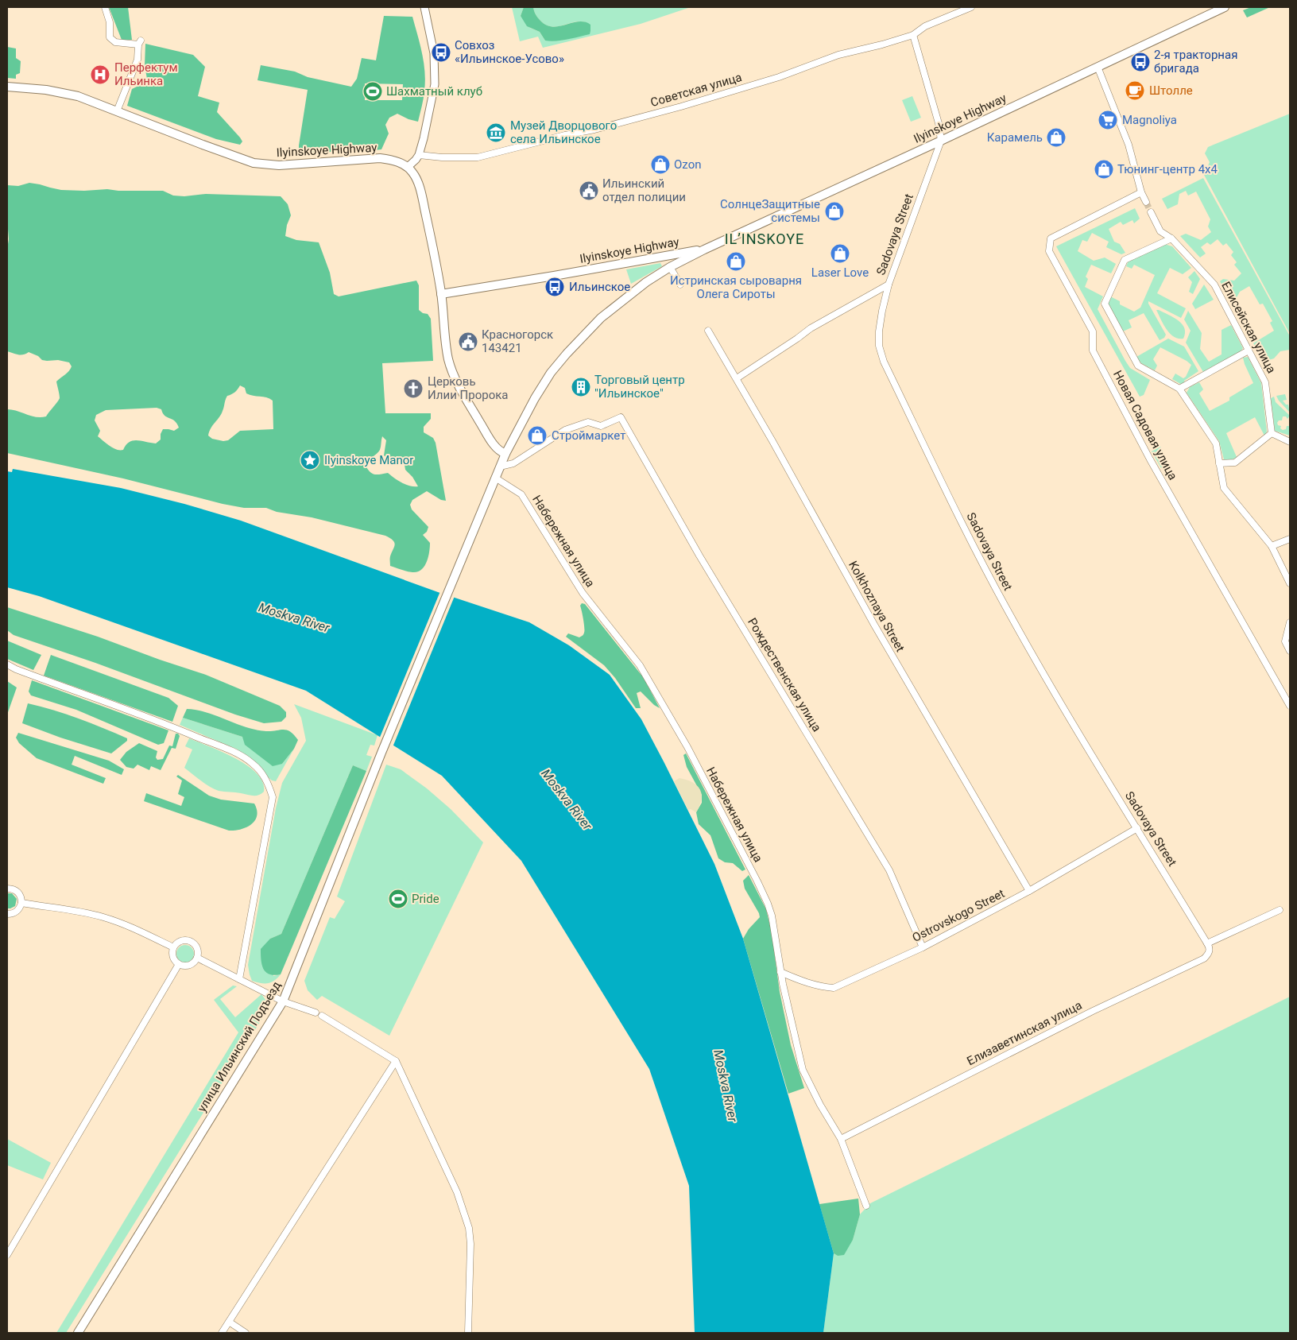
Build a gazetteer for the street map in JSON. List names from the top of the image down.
{
  "streets": {
    "main road": ["Ilyinskoye Highway", "улица Ильинский Подъезд"],
    "street": [
      "Советская улица",
      "Sadovaya Street",
      "Елисейская улица",
      "Новая Садовая улица",
      "Набережная улица",
      "Kolkhoznaya Street",
      "Рождественская улица",
      "Ostrovskogo Street",
      "Елизаветинская улица"
    ]
  },
  "crossings": [
    ["Ilyinskoye Highway", "Sadovaya Street"],
    ["Ilyinskoye Highway", "Набережная улица"],
    ["Ilyinskoye Highway", "Рождественская улица"],
    ["Ilyinskoye Highway", "улица Ильинский Подъезд"],
    ["Sadovaya Street", "Ostrovskogo Street"],
    ["Sadovaya Street", "Елизаветинская улица"],
    ["Набережная улица", "Ostrovskogo Street"],
    ["Набережная улица", "Елизаветинская улица"],
    ["Kolkhoznaya Street", "Ostrovskogo Street"],
    ["Рождественская улица", "Ostrovskogo Street"]
  ],
  "districts": ["IL’INSKOYE"],
  "water": ["Moskva River"],
  "places": {
    "bus stop": ["Совхоз «Ильинское-Усово»", "2-я тракторная бригада", "Ильинское"],
    "hospital": ["Перфектум Ильинка"],
    "cafe": ["Штолле"],
    "sports": ["Шахматный клуб", "Pride"],
    "supermarket": ["Magnoliya"],
    "museum": ["Музей Дворцового села Ильинское"],
    "shop": [
      "Карамель",
      "Ozon",
      "Тюнинг-центр 4х4",
      "СолнцеЗащитные системы",
      "Laser Love",
      "Истринская сыроварня Олега Сироты",
      "Строймаркет"
    ],
    "public building": ["Ильинский отдел полиции", "Красногорск 143421"],
    "building": ["Торговый центр \"Ильинское\""],
    "church": ["Церковь Илии Пророка"],
    "place": ["Ilyinskoye Manor"]
  }
}
